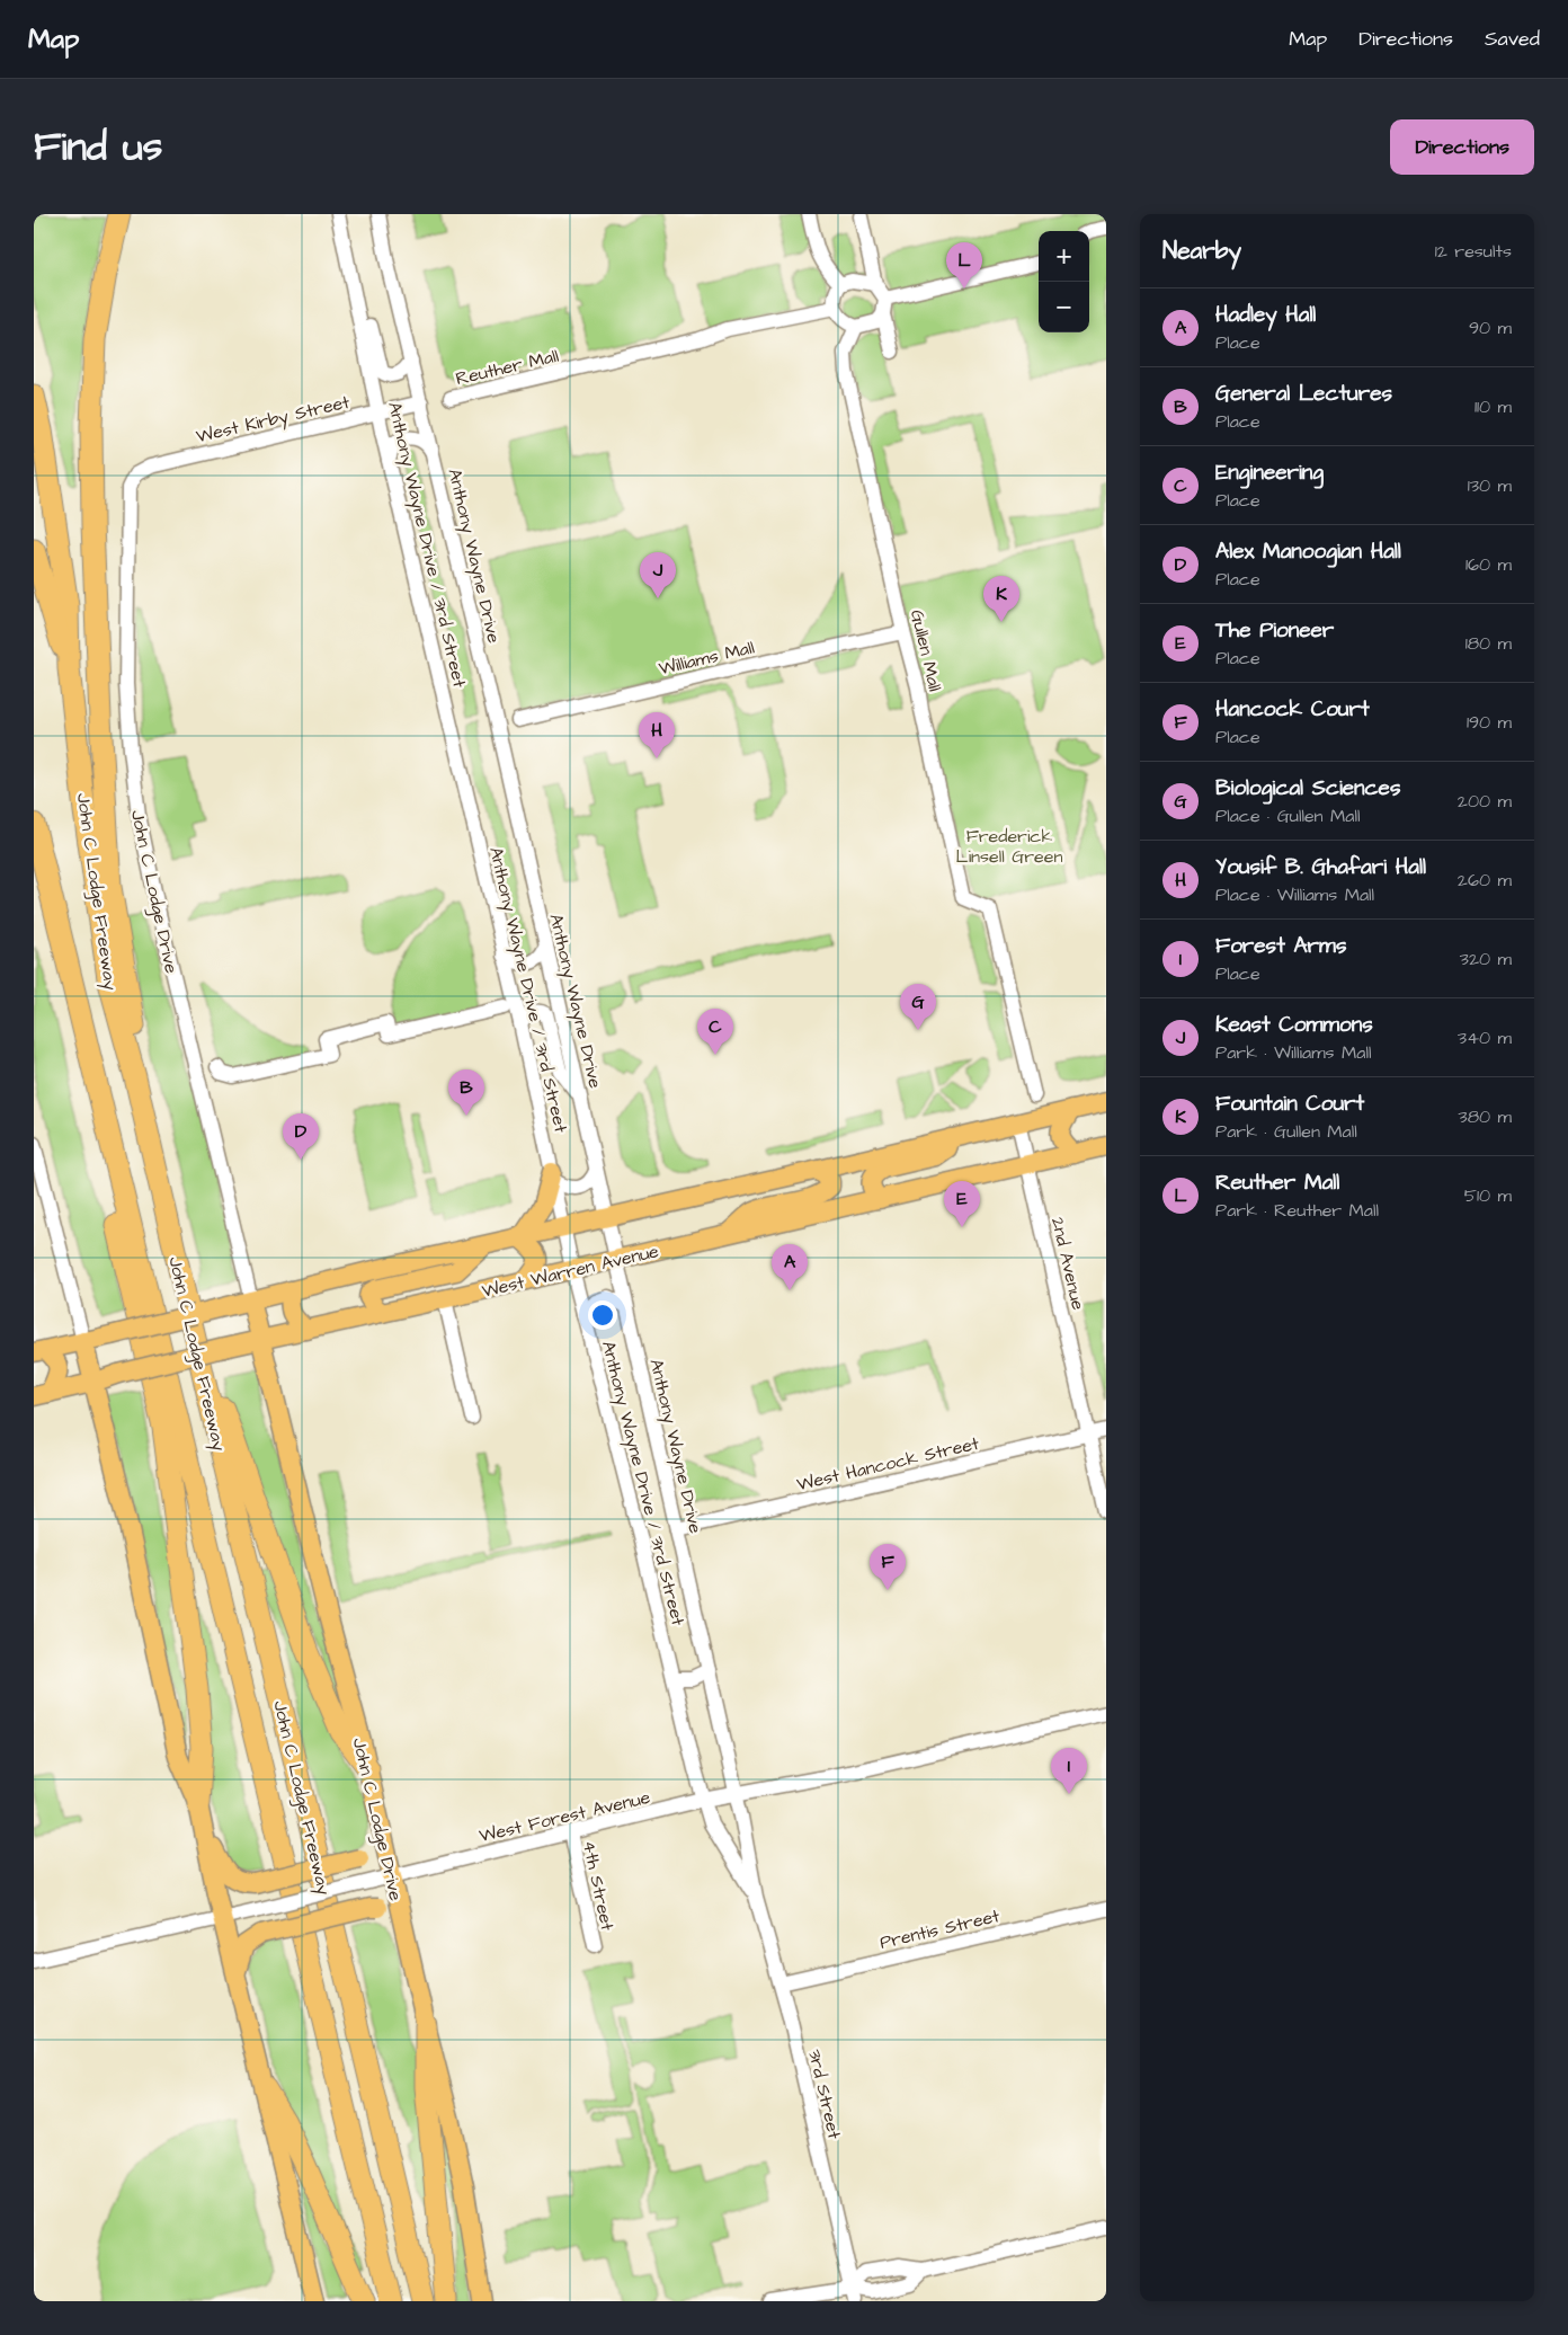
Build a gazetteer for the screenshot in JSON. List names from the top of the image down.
{
  "streets": {
    "highway": ["John C Lodge Freeway"],
    "main road": ["John C Lodge Drive", "West Warren Avenue"],
    "street": [
      "Reuther Mall",
      "West Kirby Street",
      "Anthony Wayne Drive / 3rd Street",
      "Anthony Wayne Drive",
      "Gullen Mall",
      "Williams Mall",
      "2nd Avenue",
      "West Hancock Street",
      "West Forest Avenue",
      "4th Street",
      "Prentis Street",
      "3rd Street"
    ]
  },
  "crossings": [
    ["Reuther Mall", "Gullen Mall"],
    ["West Kirby Street", "Anthony Wayne Drive / 3rd Street"],
    ["West Kirby Street", "Anthony Wayne Drive"],
    ["West Kirby Street", "John C Lodge Drive"],
    ["Anthony Wayne Drive / 3rd Street", "West Warren Avenue"],
    ["Anthony Wayne Drive / 3rd Street", "3rd Street"],
    ["Anthony Wayne Drive", "West Warren Avenue"],
    ["Anthony Wayne Drive", "West Hancock Street"],
    ["Anthony Wayne Drive", "West Forest Avenue"],
    ["Anthony Wayne Drive", "3rd Street"],
    ["Gullen Mall", "Williams Mall"],
    ["John C Lodge Drive", "West Warren Avenue"],
    ["John C Lodge Drive", "West Forest Avenue"],
    ["2nd Avenue", "West Warren Avenue"],
    ["2nd Avenue", "West Hancock Street"],
    ["West Forest Avenue", "4th Street"],
    ["West Forest Avenue", "3rd Street"],
    ["Prentis Street", "3rd Street"]
  ],
  "parks": ["Frederick Linsell Green"],
  "page": {
    "header": "Map",
    "nav": ["Map", "Directions", "Saved"],
    "title": "Find us",
    "buttons": "Directions",
    "heading": ["Nearby", "12 results"],
    "map_buttons": ["+", "−"],
    "pins": [
      "L",
      "J",
      "K",
      "H",
      "G",
      "C",
      "B",
      "D",
      "E",
      "A",
      "F",
      "I"
    ],
    "list": [
      {
        "mark": "A",
        "name": "Hadley Hall",
        "note": "Place",
        "value": "90 m"
      },
      {
        "mark": "B",
        "name": "General Lectures",
        "note": "Place",
        "value": "110 m"
      },
      {
        "mark": "C",
        "name": "Engineering",
        "note": "Place",
        "value": "130 m"
      },
      {
        "mark": "D",
        "name": "Alex Manoogian Hall",
        "note": "Place",
        "value": "160 m"
      },
      {
        "mark": "E",
        "name": "The Pioneer",
        "note": "Place",
        "value": "180 m"
      },
      {
        "mark": "F",
        "name": "Hancock Court",
        "note": "Place",
        "value": "190 m"
      },
      {
        "mark": "G",
        "name": "Biological Sciences",
        "note": "Place · Gullen Mall",
        "value": "200 m"
      },
      {
        "mark": "H",
        "name": "Yousif B. Ghafari Hall",
        "note": "Place · Williams Mall",
        "value": "260 m"
      },
      {
        "mark": "I",
        "name": "Forest Arms",
        "note": "Place",
        "value": "320 m"
      },
      {
        "mark": "J",
        "name": "Keast Commons",
        "note": "Park · Williams Mall",
        "value": "340 m"
      },
      {
        "mark": "K",
        "name": "Fountain Court",
        "note": "Park · Gullen Mall",
        "value": "380 m"
      },
      {
        "mark": "L",
        "name": "Reuther Mall",
        "note": "Park · Reuther Mall",
        "value": "510 m"
      }
    ]
  }
}
